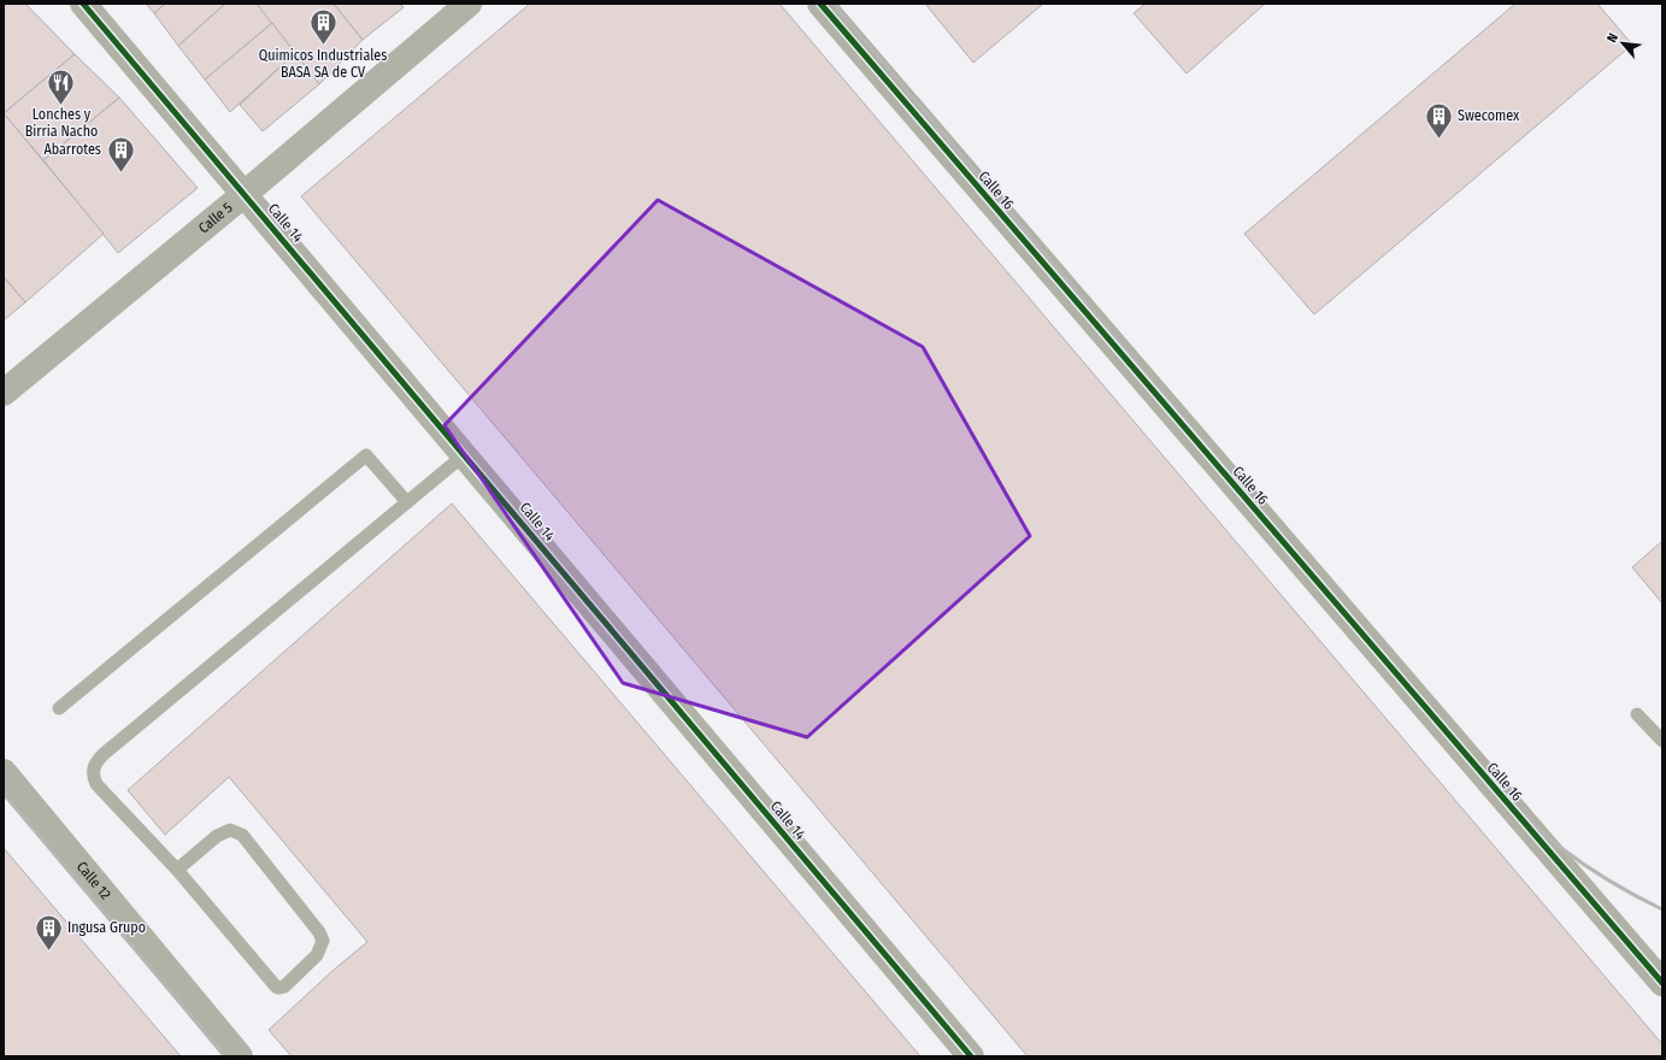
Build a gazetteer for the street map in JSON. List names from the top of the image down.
{
  "streets": {
    "street": [
      "Calle 16",
      "Calle 5",
      "Calle 14",
      "Calle 12"
    ]
  },
  "crossings": [
    ["Calle 5", "Calle 14"]
  ],
  "places": {
    "building": [
      "Quimicos Industriales BASA SA de CV",
      "Swecomex",
      "Abarrotes",
      "Ingusa Grupo"
    ],
    "restaurant": ["Lonches y Birria Nacho"]
  },
  "north": "top left"
}
